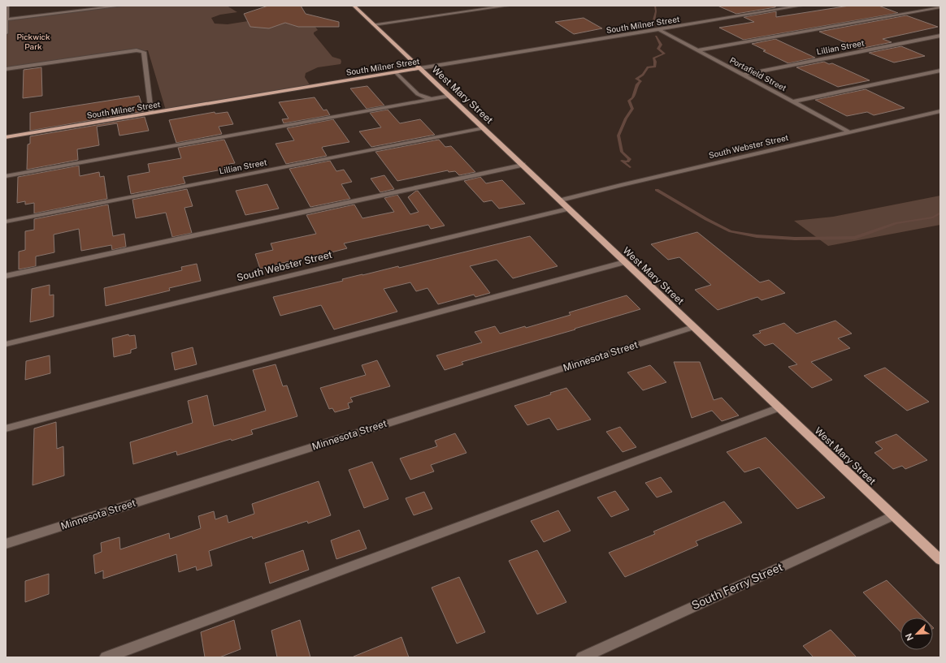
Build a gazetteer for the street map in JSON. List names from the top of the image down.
{
  "streets": {
    "main road": ["South Milner Street", "West Mary Street"],
    "street": [
      "Lillian Street",
      "Portafield Street",
      "South Webster Street",
      "Minnesota Street",
      "South Ferry Street"
    ]
  },
  "crossings": [
    ["South Milner Street", "Portafield Street"],
    ["South Milner Street", "West Mary Street"],
    ["Lillian Street", "Portafield Street"],
    ["Lillian Street", "West Mary Street"],
    ["Portafield Street", "South Webster Street"],
    ["West Mary Street", "South Webster Street"],
    ["West Mary Street", "Minnesota Street"],
    ["West Mary Street", "South Ferry Street"]
  ],
  "parks": ["Pickwick Park"],
  "north": "bottom left"
}
